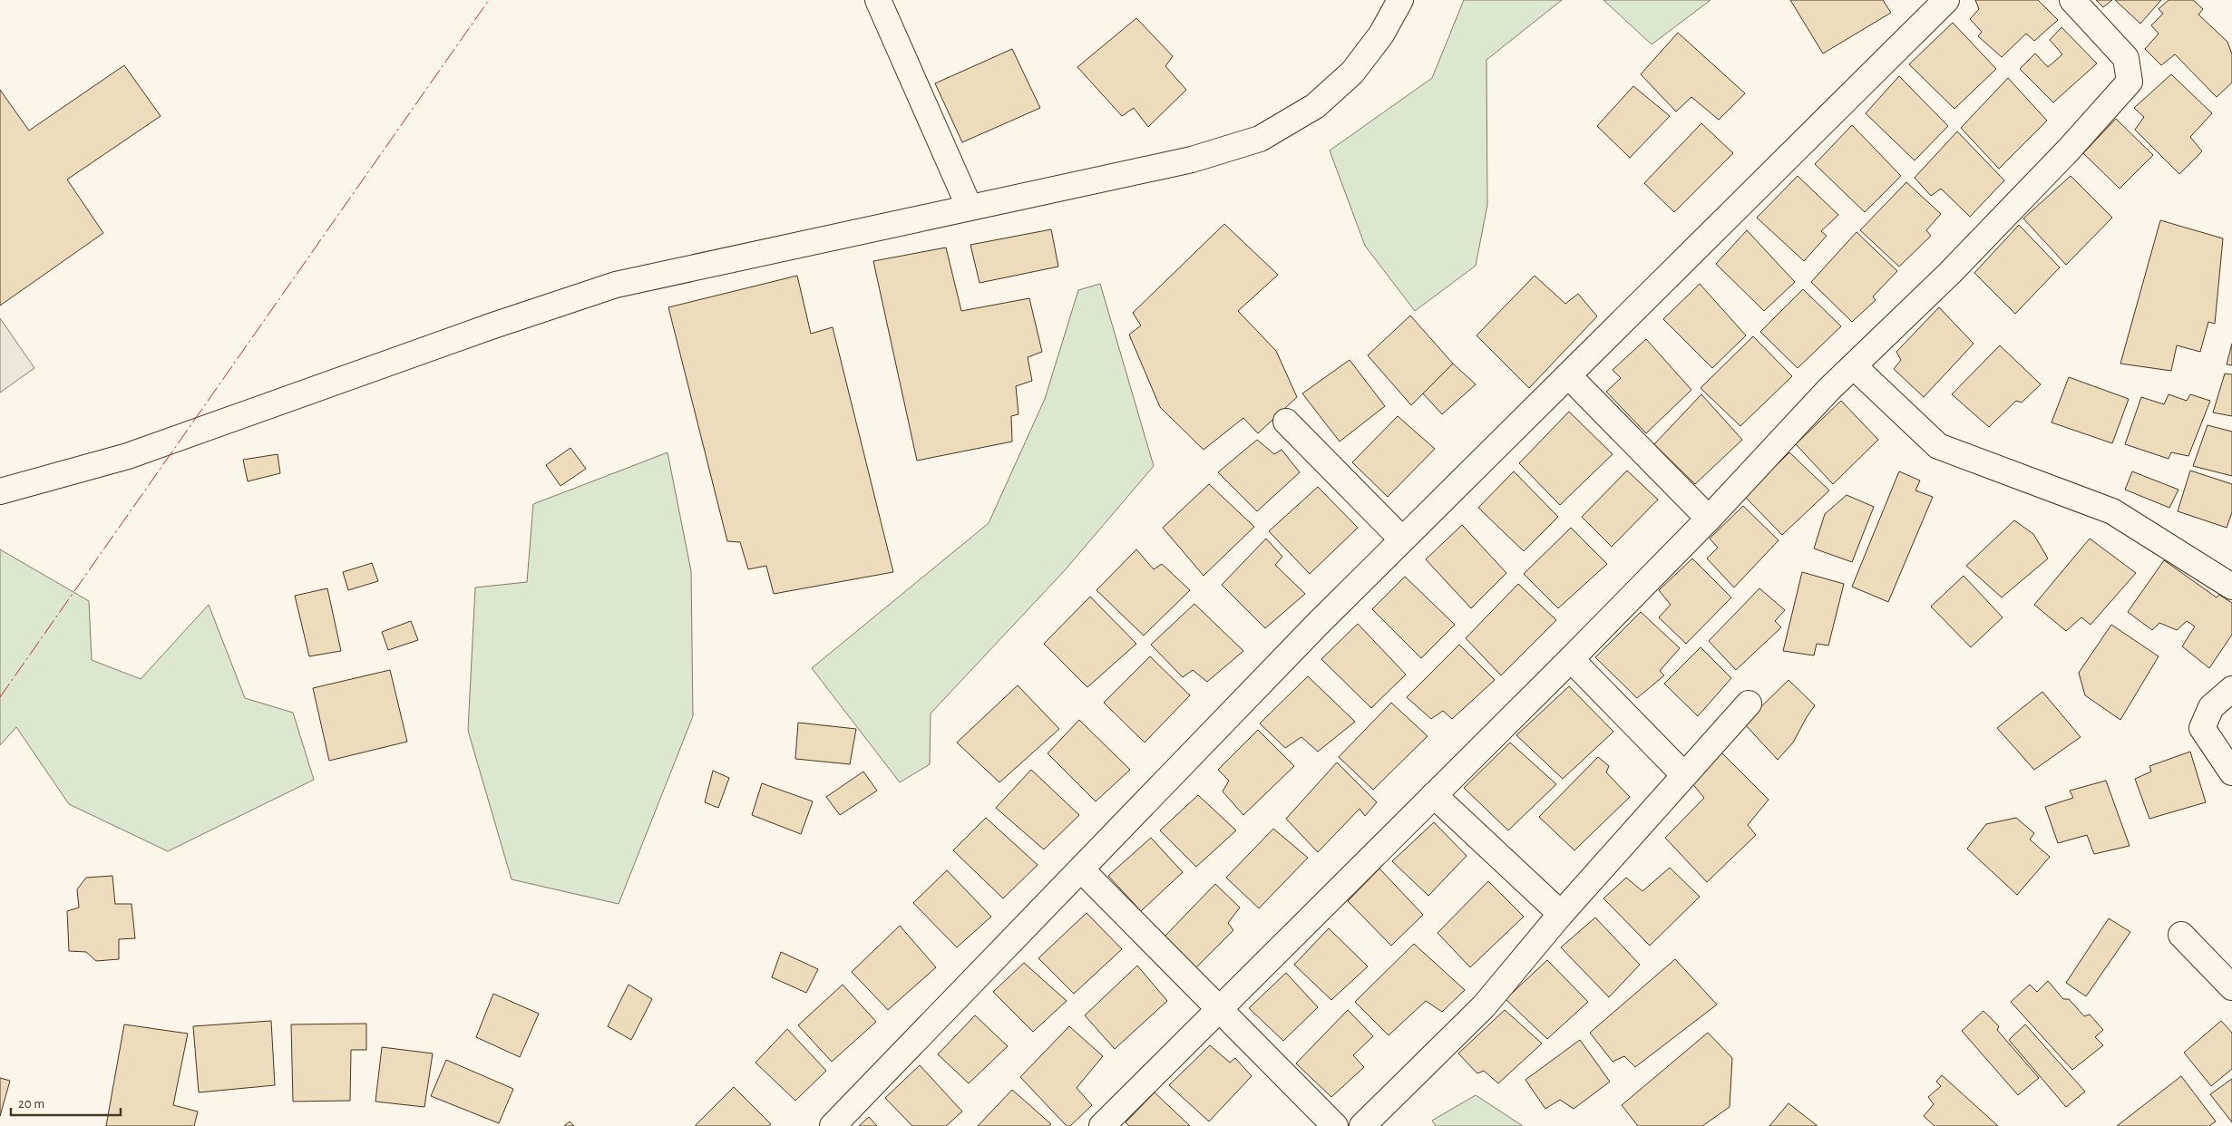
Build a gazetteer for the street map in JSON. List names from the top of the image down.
{
  "scale_bar": "20 m"
}
